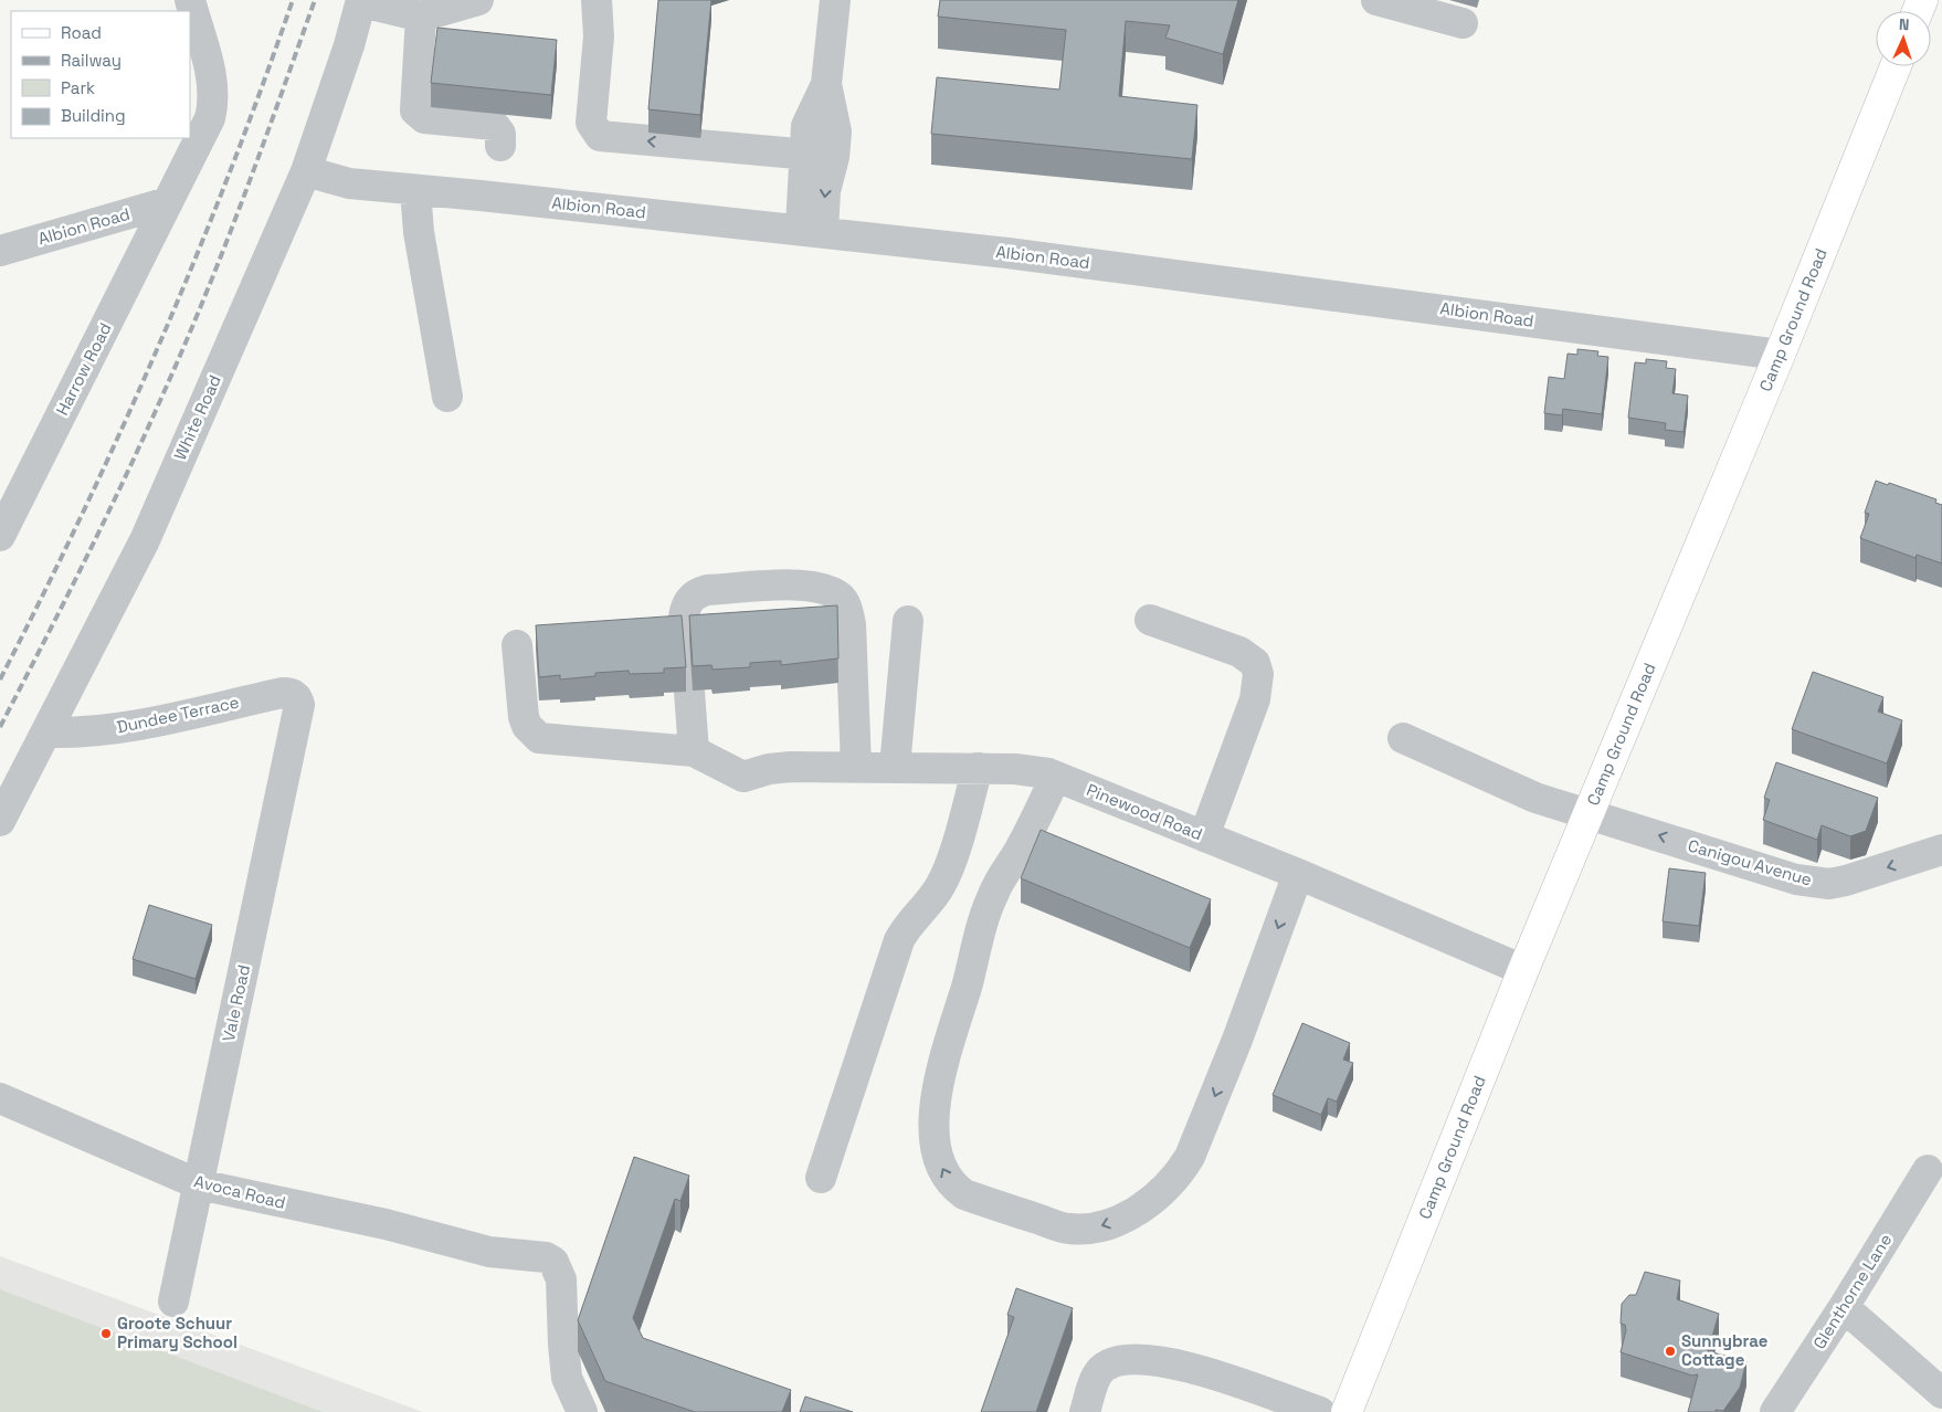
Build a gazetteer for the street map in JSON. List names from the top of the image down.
{
  "streets": {
    "main road": ["Camp Ground Road"],
    "street": [
      "Albion Road",
      "Harrow Road",
      "White Road",
      "Dundee Terrace",
      "Pinewood Road",
      "Canigou Avenue",
      "Vale Road",
      "Avoca Road",
      "Glenthorne Lane"
    ]
  },
  "crossings": [
    ["Albion Road", "Camp Ground Road"],
    ["Albion Road", "Harrow Road"],
    ["Albion Road", "White Road"],
    ["Camp Ground Road", "Pinewood Road"],
    ["Camp Ground Road", "Canigou Avenue"],
    ["White Road", "Dundee Terrace"],
    ["Dundee Terrace", "Vale Road"],
    ["Vale Road", "Avoca Road"]
  ],
  "one_way": ["Canigou Avenue"],
  "places": ["Groote Schuur Primary School", "Sunnybrae Cottage"],
  "legend": [
    "Road",
    "Railway",
    "Park",
    "Building"
  ],
  "north": "top"
}
